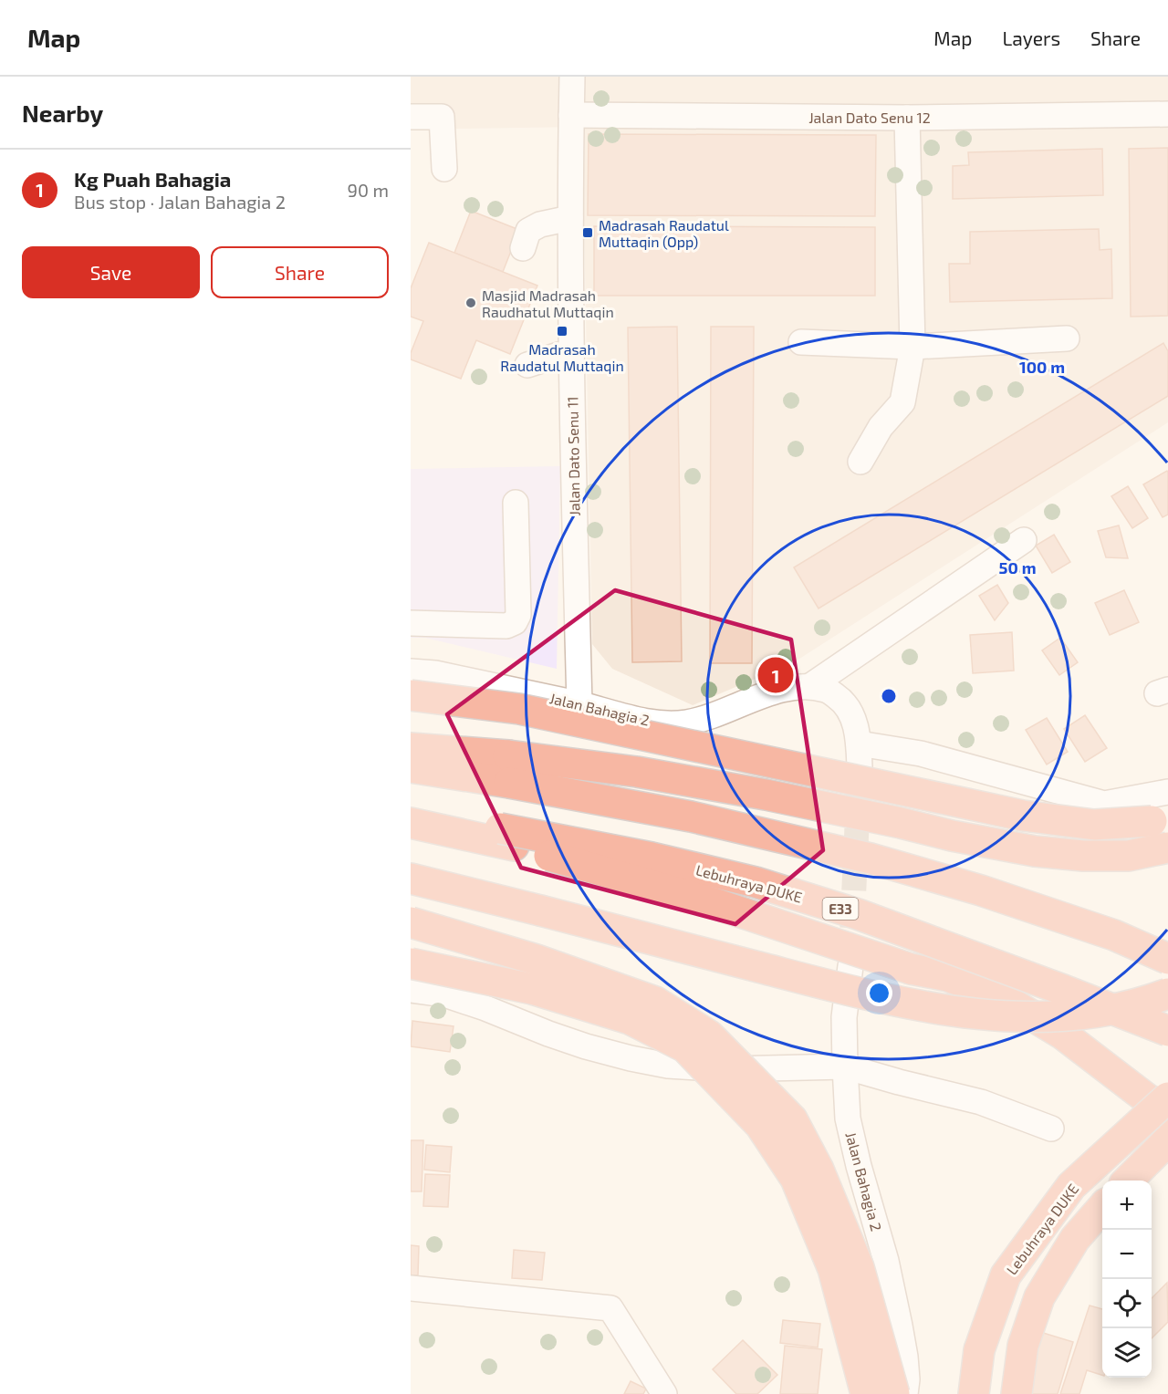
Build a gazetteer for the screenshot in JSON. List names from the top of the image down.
{
  "streets": {
    "highway": ["Lebuhraya DUKE", "E33"],
    "street": ["Jalan Dato Senu 12", "Jalan Dato Senu 11", "Jalan Bahagia 2"]
  },
  "crossings": [
    ["Jalan Dato Senu 12", "Jalan Dato Senu 11"],
    ["Jalan Dato Senu 11", "Jalan Bahagia 2"]
  ],
  "places": {
    "transit": ["Madrasah Raudatul Muttaqin (Opp)", "Madrasah Raudatul Muttaqin"],
    "other": ["Masjid Madrasah Raudhatul Muttaqin"]
  },
  "page": {
    "header": "Map",
    "nav": ["Map", "Layers", "Share"],
    "heading": "Nearby",
    "list": [
      {
        "mark": "1",
        "name": "Kg Puah Bahagia",
        "note": "Bus stop · Jalan Bahagia 2",
        "value": "90 m"
      }
    ],
    "buttons": ["Save", "Share"],
    "pins": "1",
    "map_buttons": ["+", "−"]
  },
  "rings": ["100 m", "50 m"]
}
